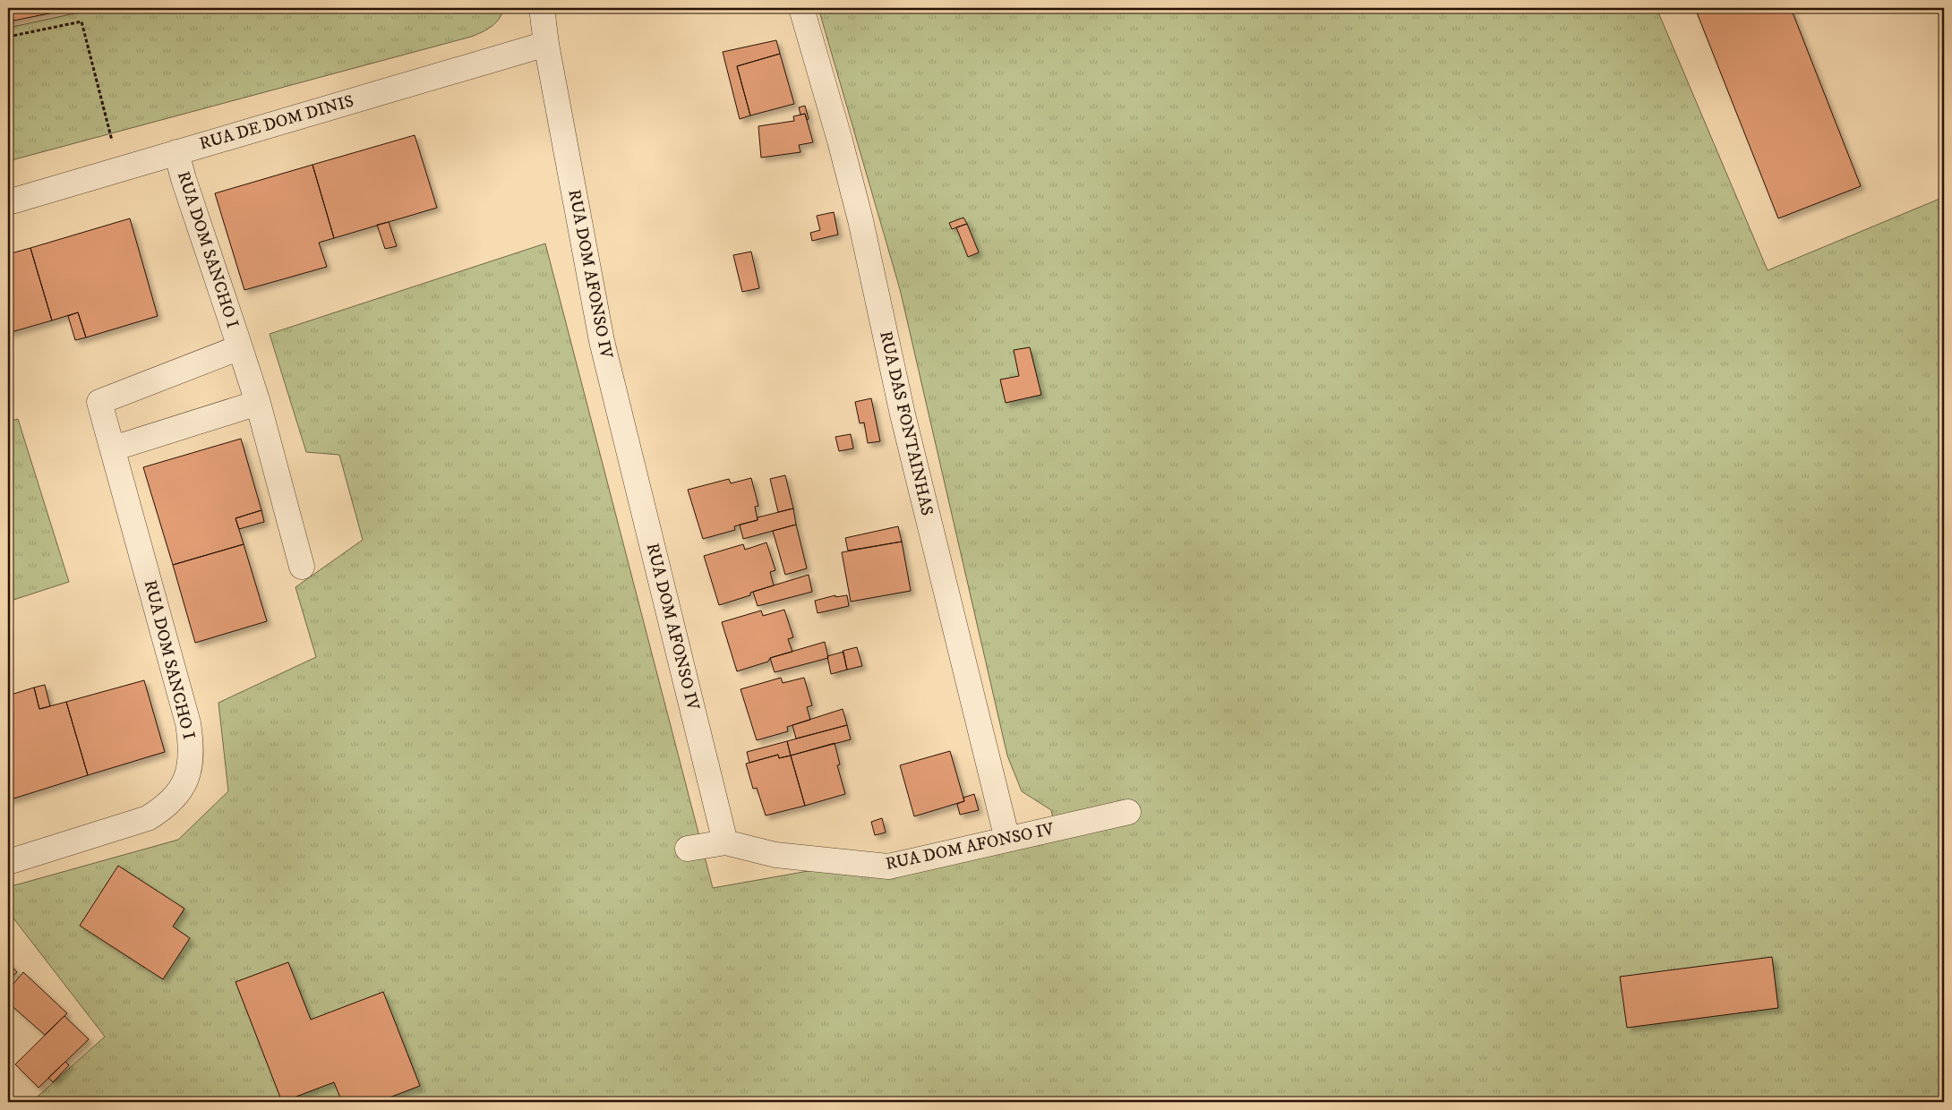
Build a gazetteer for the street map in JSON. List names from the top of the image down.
{
  "streets": {
    "street": [
      "RUA DE DOM DINIS",
      "RUA DOM SANCHO I",
      "RUA DOM AFONSO IV",
      "RUA DAS FONTAINHAS"
    ]
  },
  "crossings": [
    ["RUA DE DOM DINIS", "RUA DOM SANCHO I"],
    ["RUA DE DOM DINIS", "RUA DOM AFONSO IV"],
    ["RUA DOM AFONSO IV", "RUA DAS FONTAINHAS"]
  ]
}
